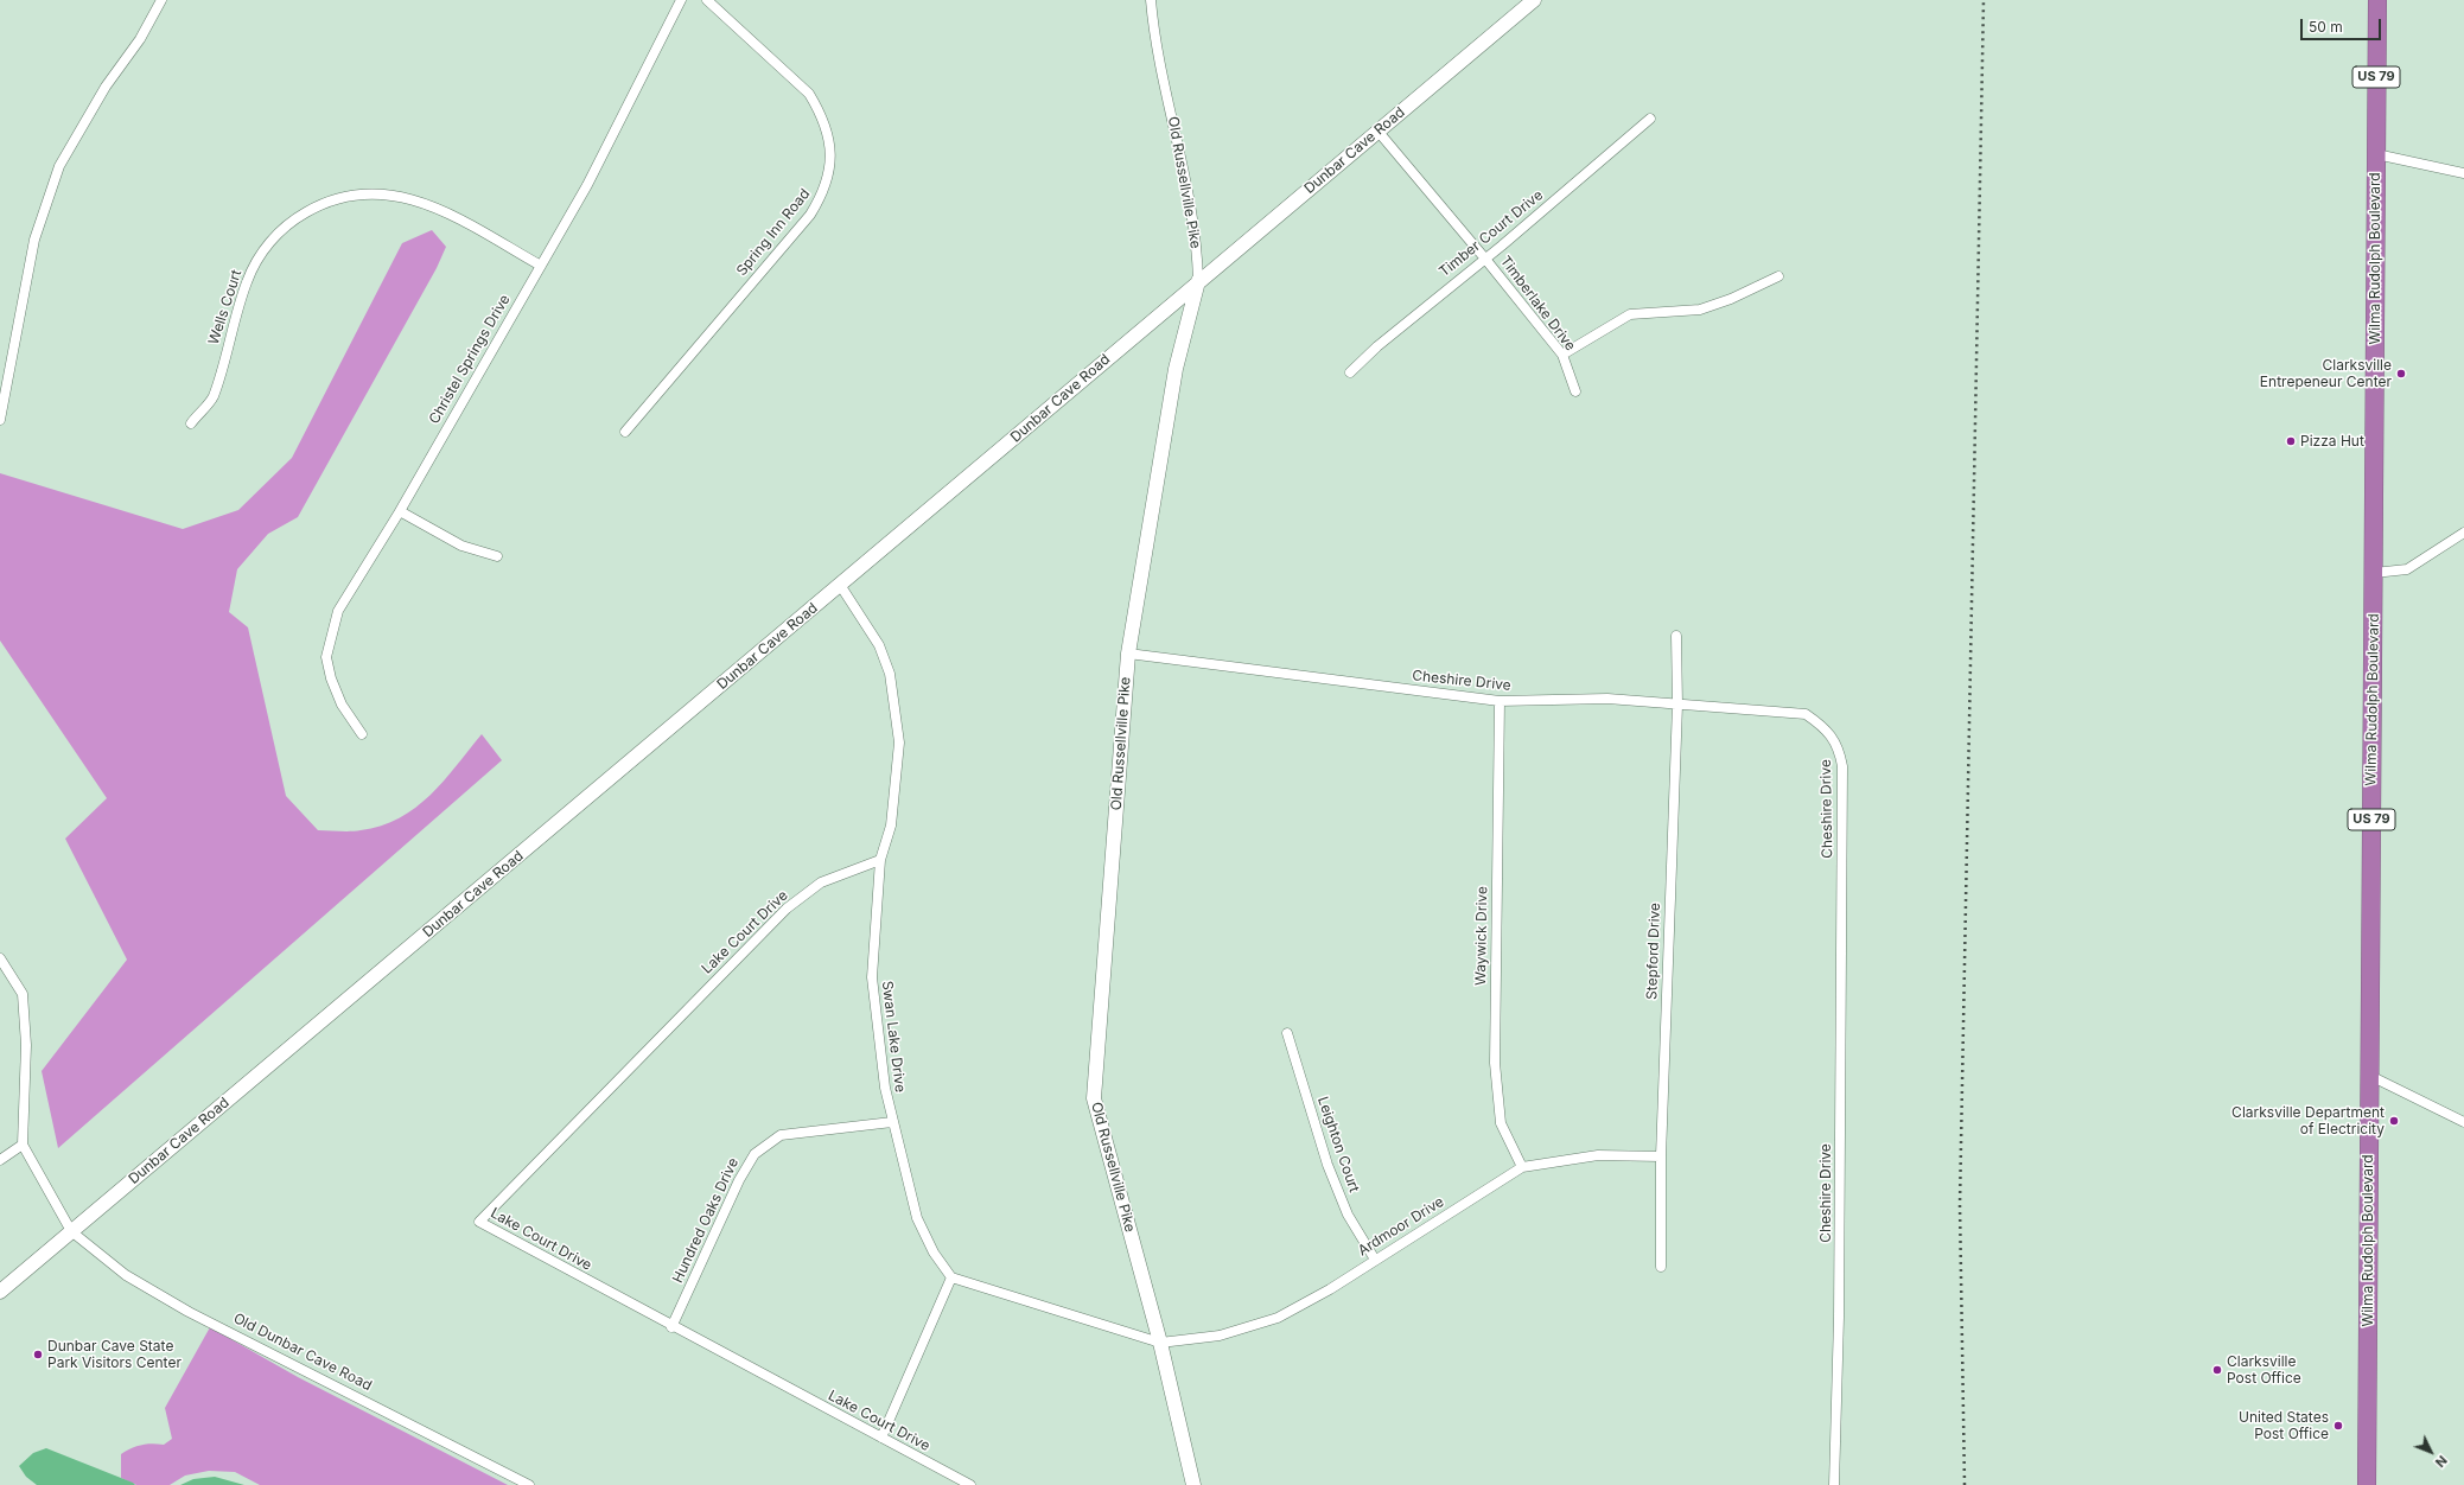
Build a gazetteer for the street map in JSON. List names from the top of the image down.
{
  "streets": {
    "highway": ["US 79", "Wilma Rudolph Boulevard"],
    "main road": ["Dunbar Cave Road", "Old Russellville Pike"],
    "street": [
      "Spring Inn Road",
      "Timber Court Drive",
      "Timberlake Drive",
      "Wells Court",
      "Christel Springs Drive",
      "Cheshire Drive",
      "Lake Court Drive",
      "Waywick Drive",
      "Stepford Drive",
      "Swan Lake Drive",
      "Leighton Court",
      "Hundred Oaks Drive",
      "Ardmoor Drive",
      "Old Dunbar Cave Road"
    ]
  },
  "crossings": [
    ["Dunbar Cave Road", "Old Russellville Pike"],
    ["Dunbar Cave Road", "Timberlake Drive"],
    ["Dunbar Cave Road", "Swan Lake Drive"],
    ["Dunbar Cave Road", "Old Dunbar Cave Road"],
    ["Old Russellville Pike", "Cheshire Drive"],
    ["Old Russellville Pike", "Ardmoor Drive"],
    ["Timber Court Drive", "Timberlake Drive"],
    ["Wells Court", "Christel Springs Drive"],
    ["Cheshire Drive", "Waywick Drive"],
    ["Cheshire Drive", "Stepford Drive"],
    ["Lake Court Drive", "Swan Lake Drive"],
    ["Lake Court Drive", "Hundred Oaks Drive"],
    ["Waywick Drive", "Ardmoor Drive"],
    ["Stepford Drive", "Ardmoor Drive"],
    ["Swan Lake Drive", "Hundred Oaks Drive"],
    ["Leighton Court", "Ardmoor Drive"]
  ],
  "places": [
    "Clarksville Entrepeneur Center",
    "Pizza Hut",
    "Clarksville Department of Electricity",
    "Dunbar Cave State Park Visitors Center",
    "Clarksville Post Office",
    "United States Post Office"
  ],
  "scale_bar": "50 m",
  "north": "bottom right"
}
